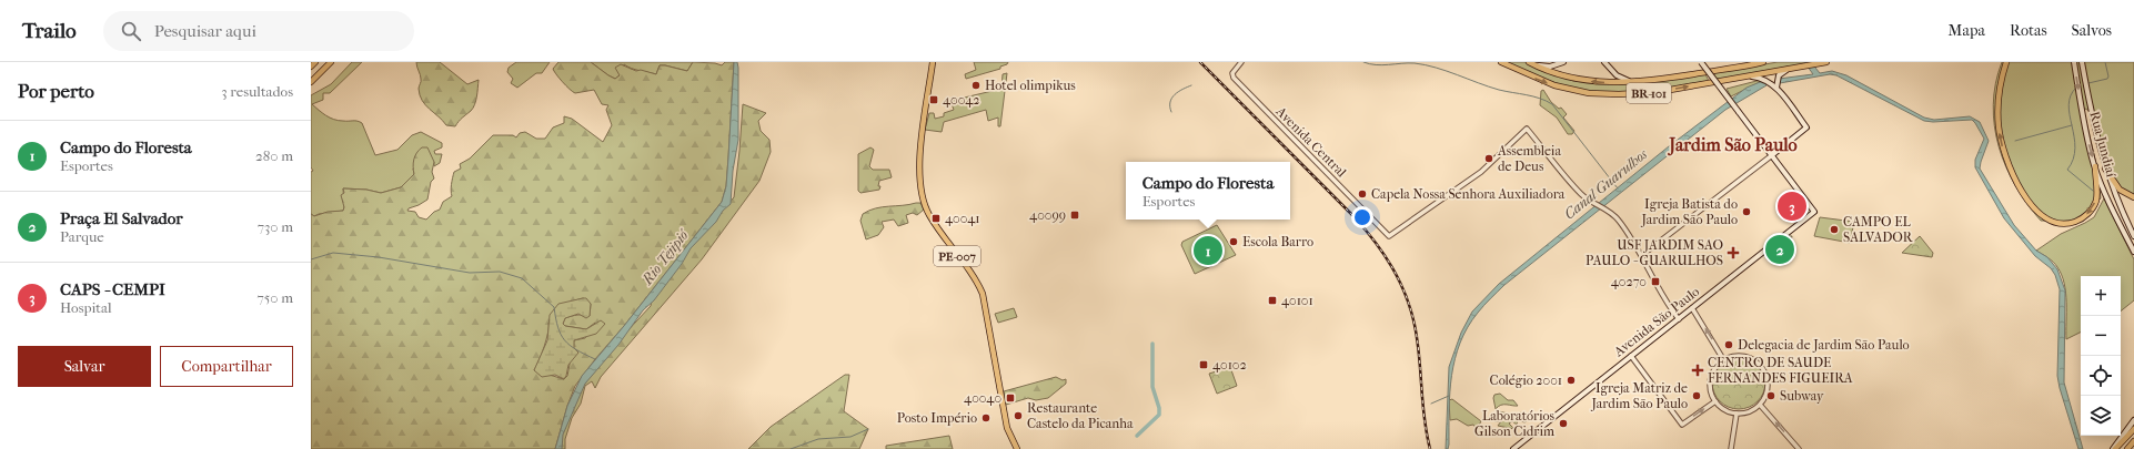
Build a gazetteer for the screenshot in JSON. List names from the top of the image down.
{
  "streets": {
    "main road": [
      "BR-101",
      "Rua Jundiaí",
      "PE-007",
      "Avenida São Paulo"
    ],
    "street": ["Avenida Central"]
  },
  "districts": ["Jardim São Paulo"],
  "water": ["Canal Guarulhos", "Rio Tejipió"],
  "places": {
    "other": [
      "Hotel olimpikus",
      "Assembleia de Deus",
      "Capela Nossa Senhora Auxiliadora",
      "Igreja Batista do Jardim São Paulo",
      "CAMPO EL SALVADOR",
      "Escola Barro",
      "Delegacia de Jardim São Paulo",
      "Colégio 2001",
      "Igreja Matriz de Jardim São Paulo",
      "Subway",
      "Restaurante Castelo da Picanha",
      "Posto Império",
      "Laboratórios Gilson Cidrim"
    ],
    "transit": [
      "40042",
      "40099",
      "40041",
      "40270",
      "40101",
      "40102",
      "40040"
    ],
    "health": ["USF JARDIM SAO PAULO - GUARULHOS", "CENTRO DE SAUDE FERNANDES FIGUEIRA"]
  },
  "page": {
    "header": "Trailo",
    "search": "Pesquisar aqui",
    "nav": ["Mapa", "Rotas", "Salvos"],
    "heading": ["Por perto", "3 resultados"],
    "list": [
      {
        "mark": "1",
        "name": "Campo do Floresta",
        "note": "Esportes",
        "value": "280 m"
      },
      {
        "mark": "2",
        "name": "Praça El Salvador",
        "note": "Parque",
        "value": "730 m"
      },
      {
        "mark": "3",
        "name": "CAPS - CEMPI",
        "note": "Hospital",
        "value": "750 m"
      }
    ],
    "popup": ["Campo do Floresta", "Esportes"],
    "pins": ["3", "2", "1"],
    "map_buttons": ["+", "−"],
    "buttons": ["Salvar", "Compartilhar"]
  }
}
